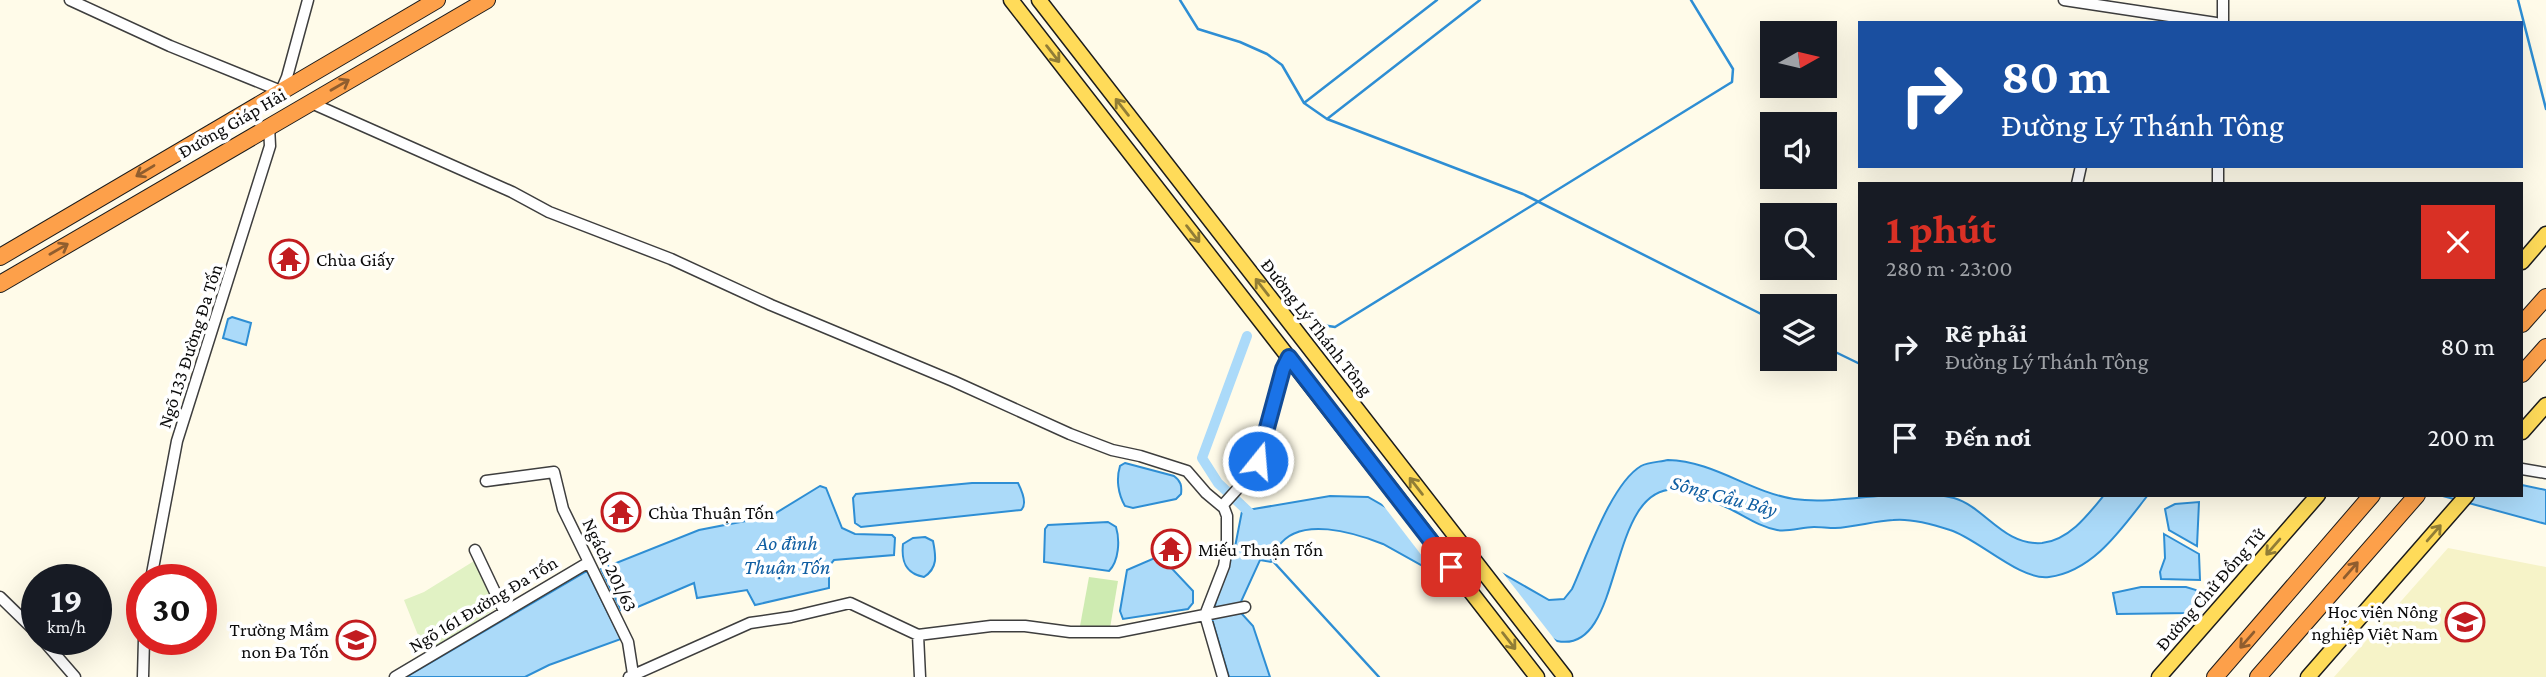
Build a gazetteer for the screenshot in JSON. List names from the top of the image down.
{
  "streets": {
    "highway": ["Đường Giáp Hải"],
    "main road": ["Đường Lý Thánh Tông", "Đường Chử Đồng Tử"],
    "street": ["Ngõ 133 Đường Đa Tốn", "Ngách 201/63", "Ngõ 161 Đường Đa Tốn"]
  },
  "crossings": [
    ["Đường Giáp Hải", "Ngõ 133 Đường Đa Tốn"],
    ["Ngách 201/63", "Ngõ 161 Đường Đa Tốn"]
  ],
  "water": ["Sông Cầu Bây", "Ao đình Thuận Tốn"],
  "places": {
    "temple": ["Chùa Giấy", "Chùa Thuận Tốn", "Miếu Thuận Tốn"],
    "school or university": ["Học viện Nông nghiệp Việt Nam", "Trường Mầm non Đa Tốn"]
  },
  "north": "right",
  "page": {
    "turn": ["80 m", "Đường Lý Thánh Tông"],
    "heading": ["1 phút", "280 m · 23:00"],
    "list": [
      {
        "name": "Rẽ phải",
        "note": "Đường Lý Thánh Tông",
        "value": "80 m"
      },
      {
        "name": "Đến nơi",
        "value": "200 m"
      }
    ],
    "speed": "19 km/h",
    "limit": "30"
  }
}
